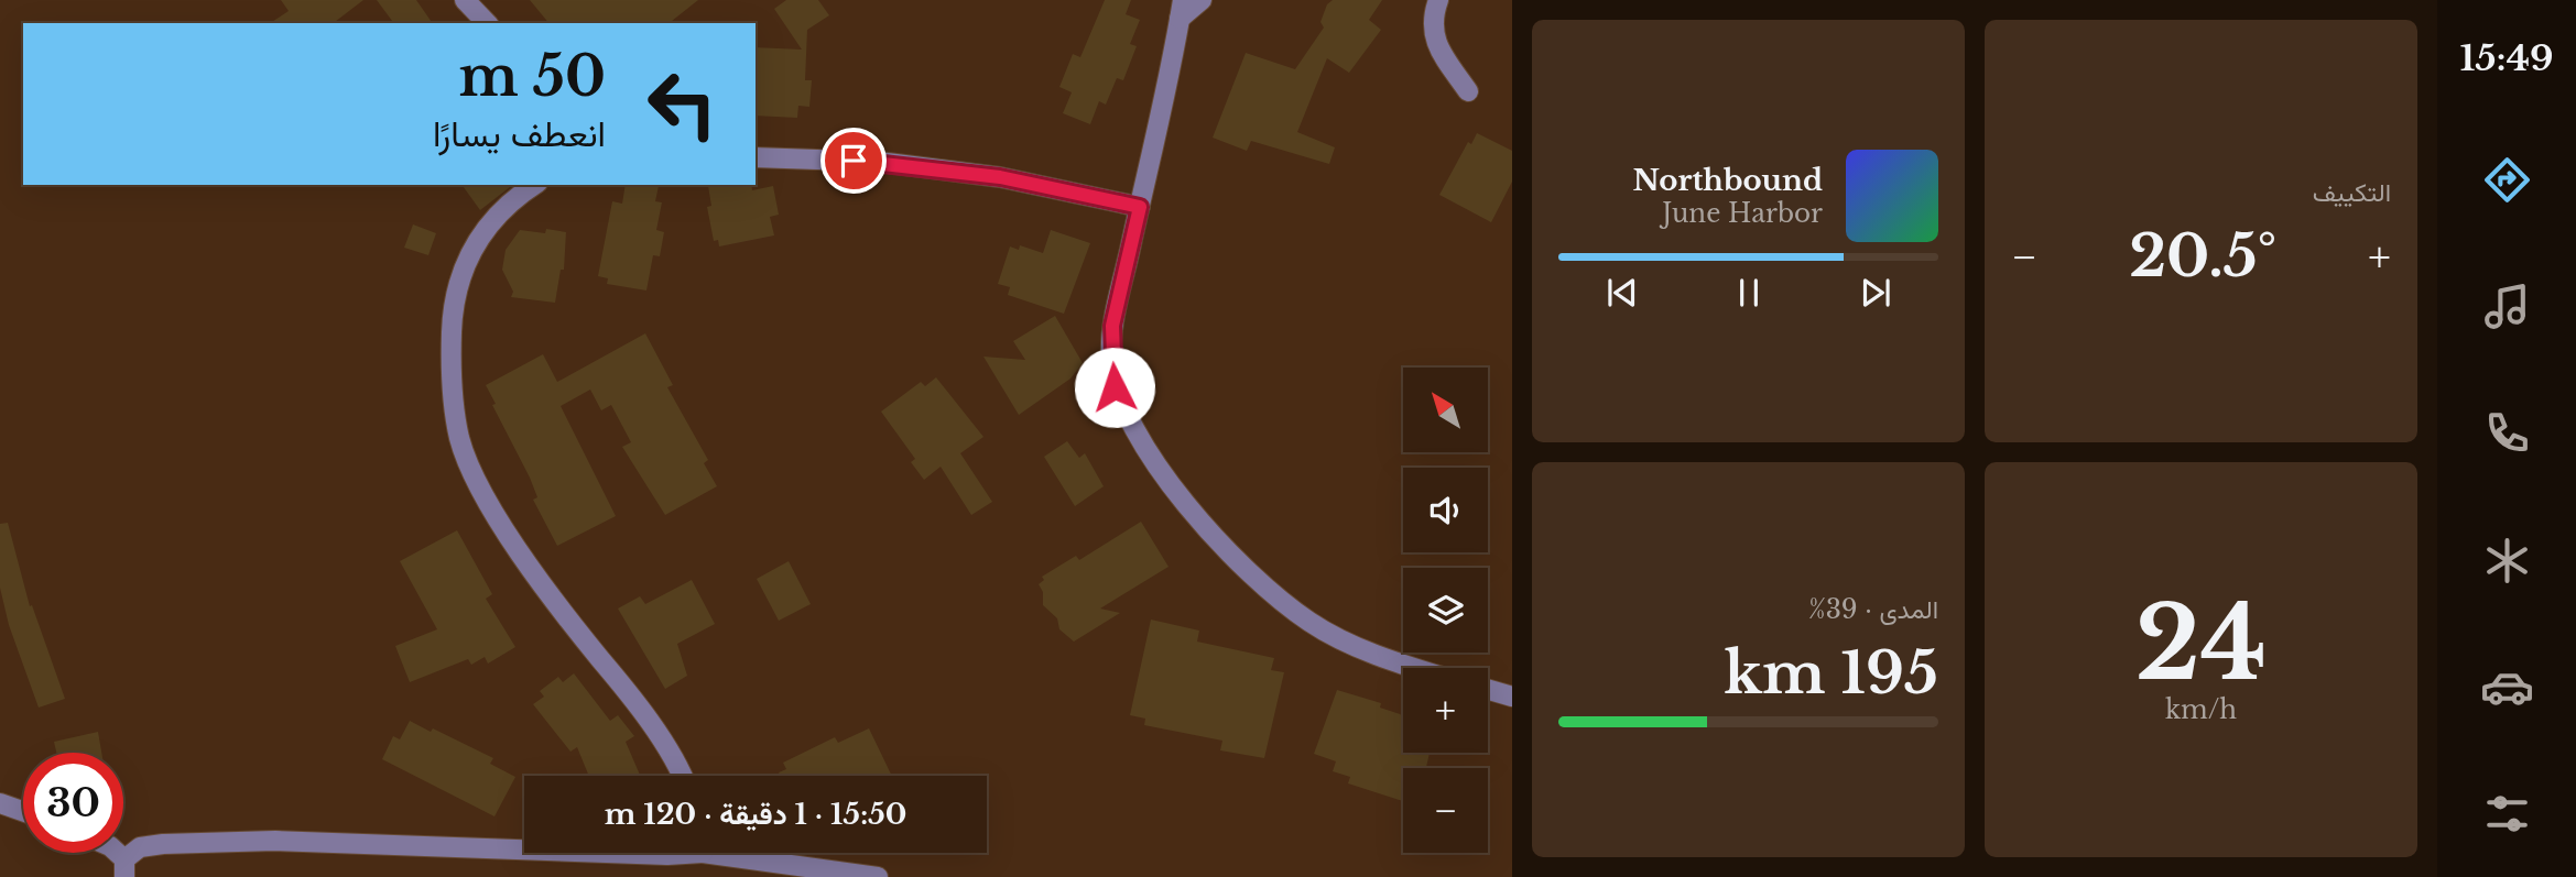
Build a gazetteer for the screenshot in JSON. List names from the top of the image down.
{
  "north": "top left",
  "page": {
    "tabs": "15:49",
    "tile": [
      "التكييف",
      ["24", "km/h"],
      ["المدى · 39%", "195 km"]
    ],
    "turn": ["50 m", "انعطف يسارًا"],
    "song": ["Northbound", "June Harbor"],
    "heat": ["−", "20.5°", "+"],
    "map_buttons": ["+", "−"],
    "limit": "30",
    "trip": "15:50 · 1 دقيقة · 120 m"
  }
}
